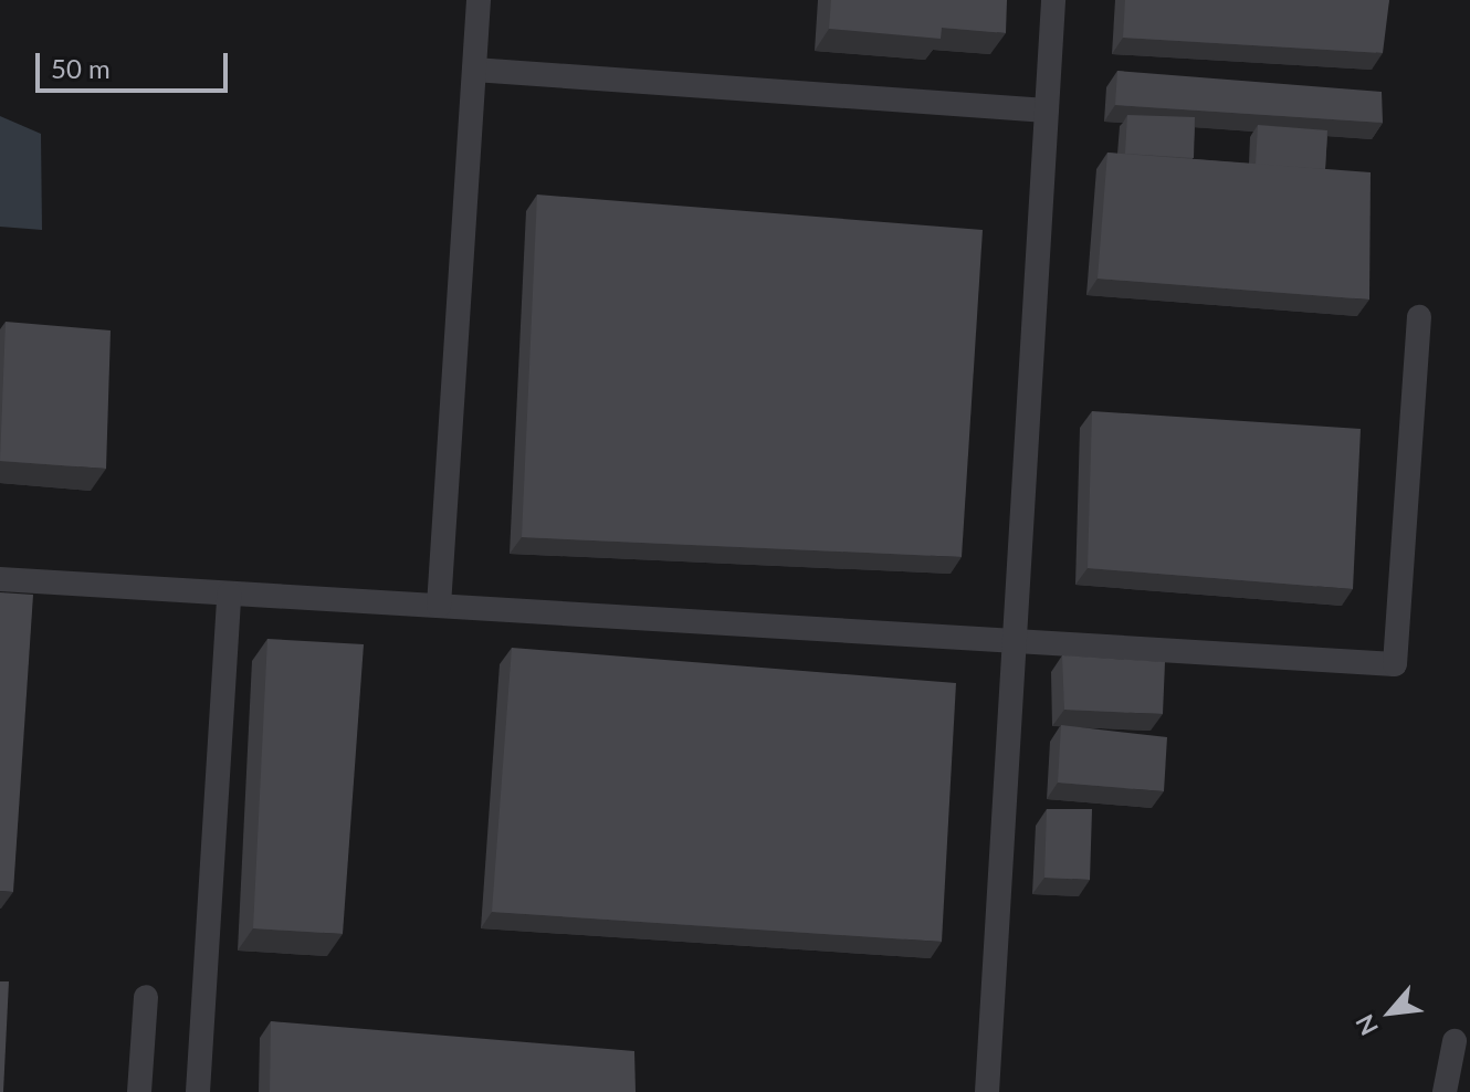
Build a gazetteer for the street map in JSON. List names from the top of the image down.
{
  "scale_bar": "50 m",
  "north": "bottom left"
}
